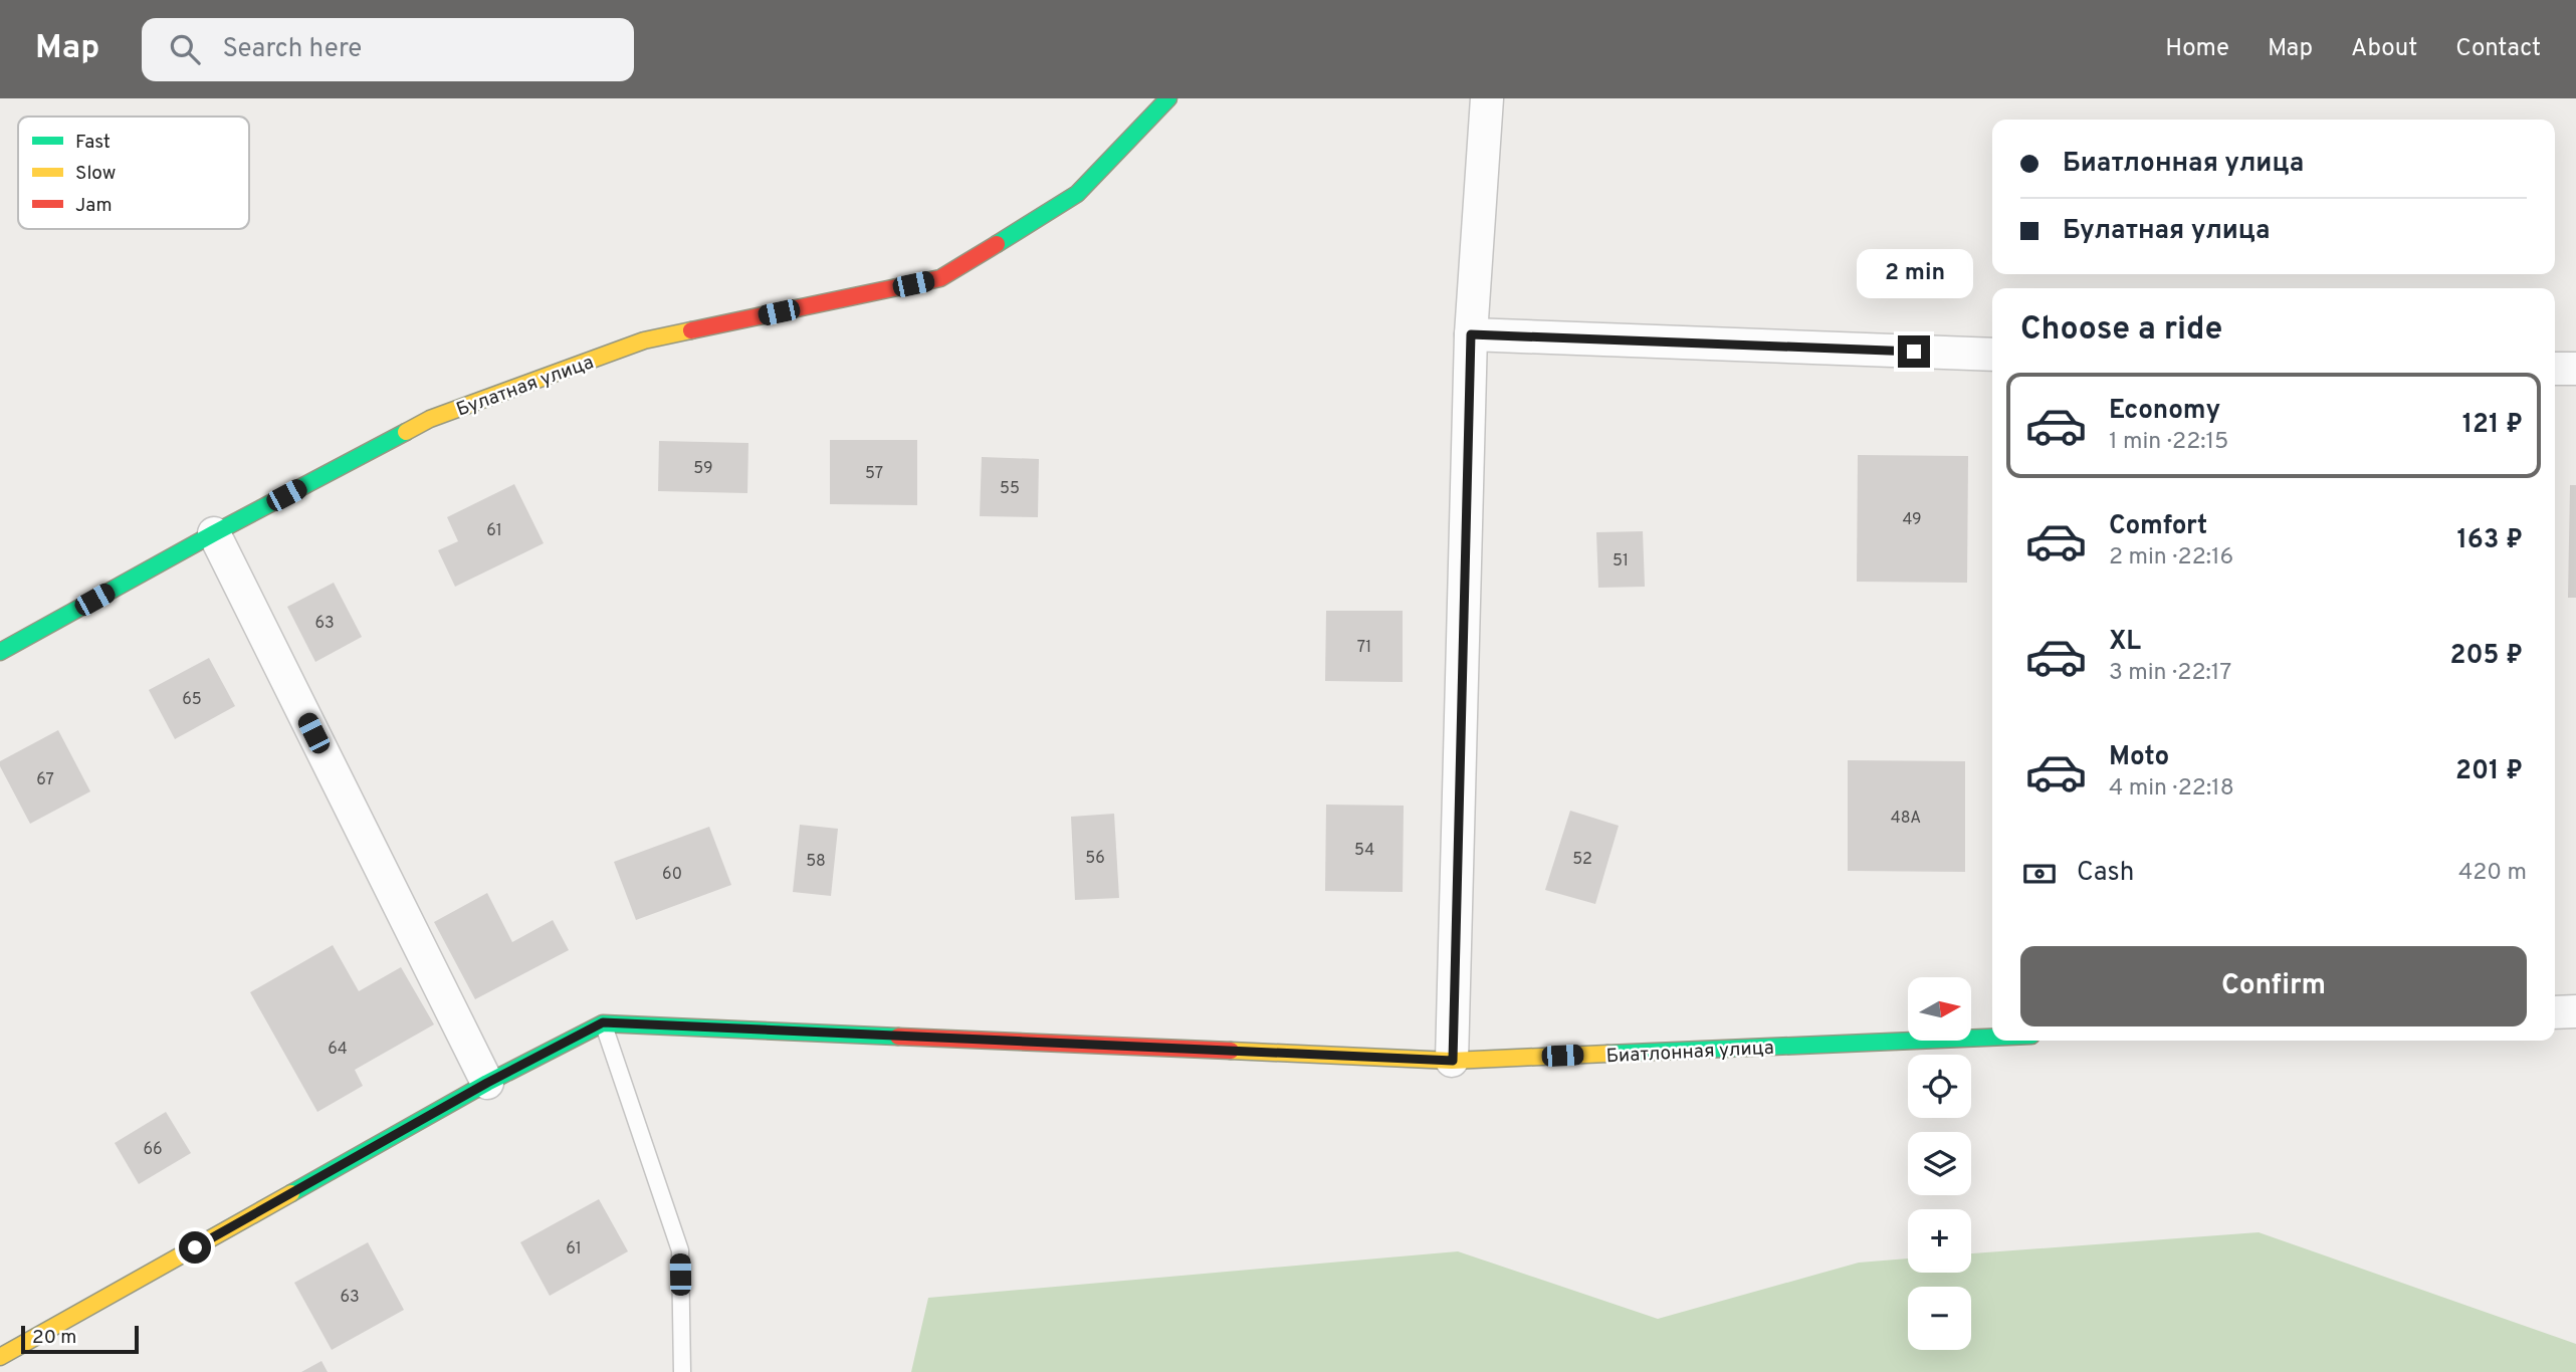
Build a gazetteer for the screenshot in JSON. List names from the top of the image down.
{
  "streets": {
    "street": ["Булатная улица", "Биатлонная улица"]
  },
  "house_numbers": [
    "59",
    "57",
    "55",
    "49",
    "61",
    "51",
    "63",
    "71",
    "65",
    "67",
    "48А",
    "54",
    "56",
    "52",
    "58",
    "60",
    "64",
    "66",
    "61",
    "63"
  ],
  "legend": ["Fast", "Slow", "Jam"],
  "scale_bar": "20 m",
  "north": "right",
  "page": {
    "header": "Map",
    "search": "Search here",
    "nav": [
      "Home",
      "Map",
      "About",
      "Contact"
    ],
    "banner": ["Биатлонная улица", "Булатная улица"],
    "bubble": "2 min",
    "heading": "Choose a ride",
    "list": [
      {
        "name": "Economy",
        "note": "1 min · 22:15",
        "value": "121 ₽"
      },
      {
        "name": "Comfort",
        "note": "2 min · 22:16",
        "value": "163 ₽"
      },
      {
        "name": "XL",
        "note": "3 min · 22:17",
        "value": "205 ₽"
      },
      {
        "name": "Moto",
        "note": "4 min · 22:18",
        "value": "201 ₽"
      }
    ],
    "pay": ["Cash", "420 m"],
    "buttons": "Confirm",
    "map_buttons": ["+", "−"],
    "scale": "20 m"
  }
}
